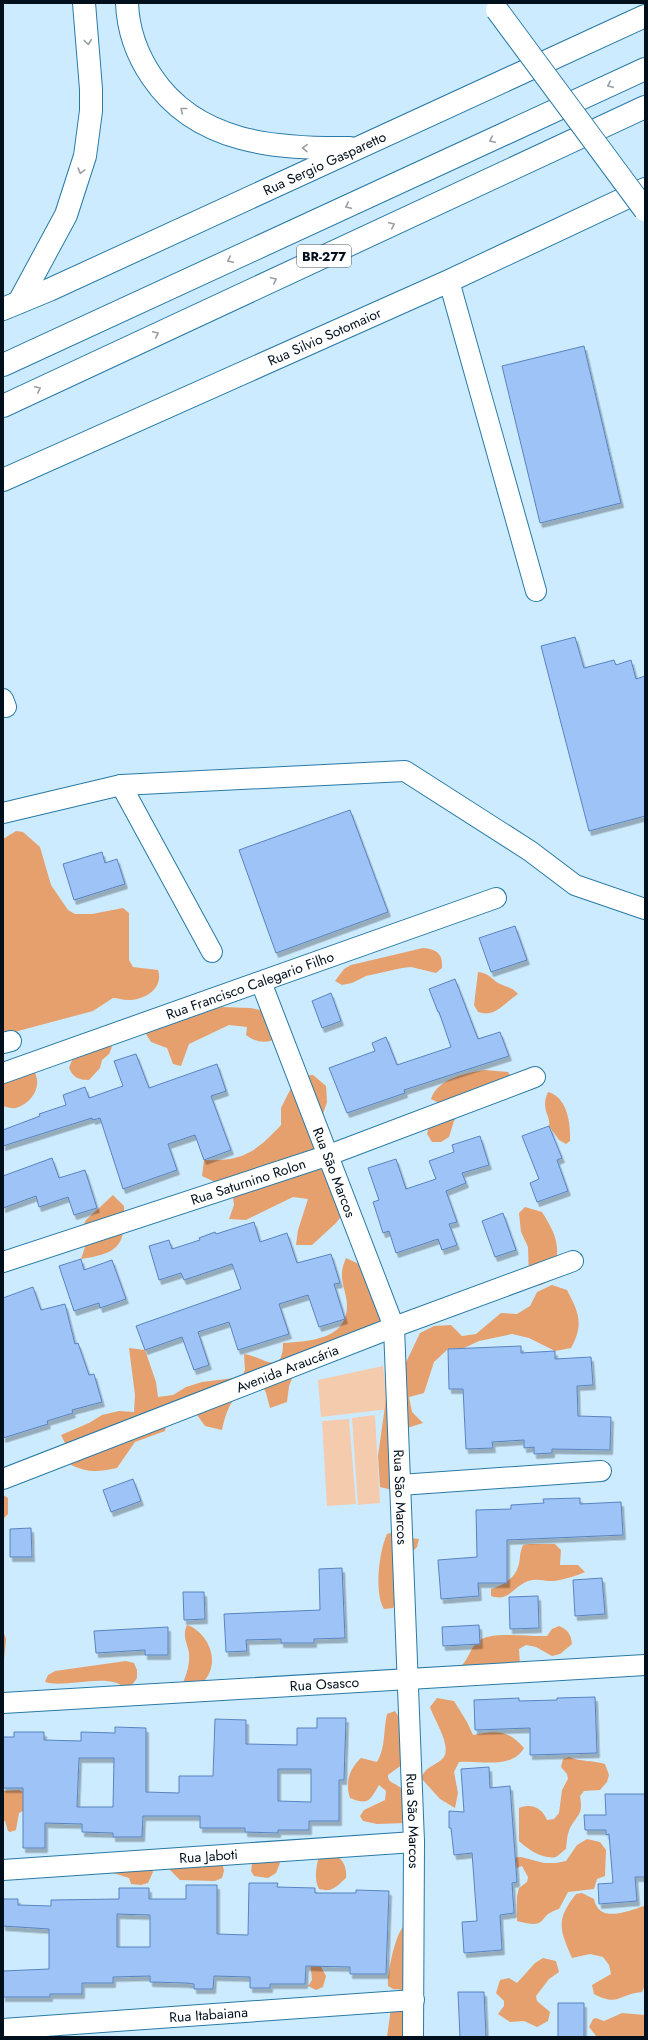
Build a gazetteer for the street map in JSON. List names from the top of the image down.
{
  "streets": {
    "highway": ["Rua Sergio Gasparetto", "BR-277", "Rua Silvio Sotomaior"],
    "street": [
      "Rua Francisco Calegario Filho",
      "Rua São Marcos",
      "Rua Saturnino Rolon",
      "Avenida Araucária",
      "Rua Osasco",
      "Rua Jaboti",
      "Rua Itabaiana"
    ]
  },
  "crossings": [
    ["Rua Francisco Calegario Filho", "Rua São Marcos"],
    ["Rua São Marcos", "Rua Saturnino Rolon"],
    ["Rua São Marcos", "Avenida Araucária"],
    ["Rua São Marcos", "Rua Osasco"],
    ["Rua São Marcos", "Rua Jaboti"],
    ["Rua São Marcos", "Rua Itabaiana"]
  ]
}
